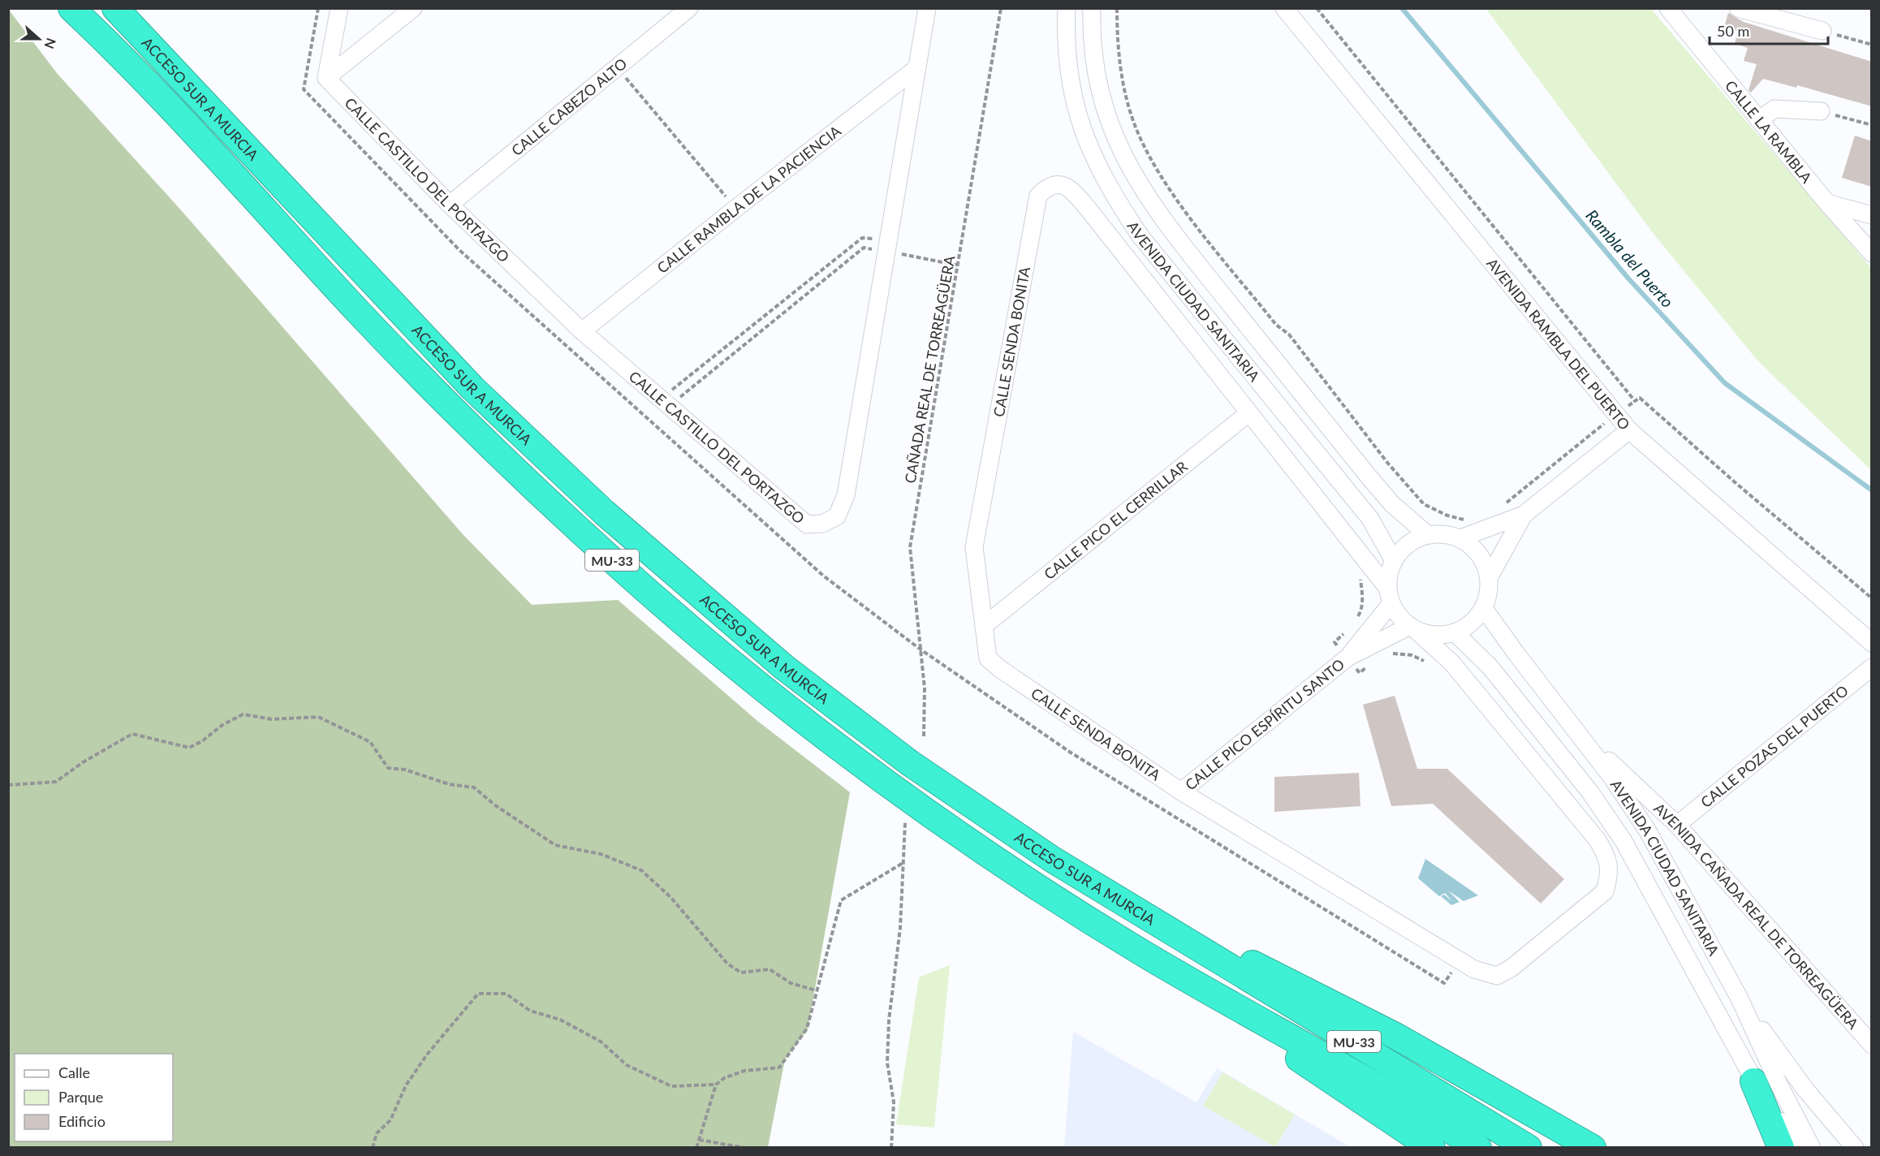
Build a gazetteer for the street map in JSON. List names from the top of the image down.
{
  "streets": {
    "highway": ["ACCESO SUR A MURCIA", "MU-33"],
    "street": [
      "CALLE CABEZO ALTO",
      "CALLE LA RAMBLA",
      "CALLE CASTILLO DEL PORTAZGO",
      "CALLE RAMBLA DE LA PACIENCIA",
      "AVENIDA CIUDAD SANITARIA",
      "CALLE SENDA BONITA",
      "AVENIDA RAMBLA DEL PUERTO",
      "CALLE PICO EL CERRILLAR",
      "CALLE PICO ESPÍRITU SANTO",
      "CALLE POZAS DEL PUERTO",
      "AVENIDA CAÑADA REAL DE TORREAGÜERA"
    ],
    "path": ["CAÑADA REAL DE TORREAGÜERA"]
  },
  "crossings": [
    ["CALLE CABEZO ALTO", "CALLE CASTILLO DEL PORTAZGO"],
    ["CALLE CASTILLO DEL PORTAZGO", "CALLE RAMBLA DE LA PACIENCIA"],
    ["AVENIDA CIUDAD SANITARIA", "CALLE SENDA BONITA"],
    ["AVENIDA CIUDAD SANITARIA", "CALLE PICO ESPÍRITU SANTO"],
    ["AVENIDA CIUDAD SANITARIA", "AVENIDA CAÑADA REAL DE TORREAGÜERA"],
    ["CALLE SENDA BONITA", "CALLE PICO EL CERRILLAR"],
    ["CALLE SENDA BONITA", "CALLE PICO ESPÍRITU SANTO"],
    ["CALLE POZAS DEL PUERTO", "AVENIDA CAÑADA REAL DE TORREAGÜERA"]
  ],
  "water": ["Rambla del Puerto"],
  "legend": ["Calle", "Parque", "Edificio"],
  "scale_bar": "50 m",
  "north": "right"
}
